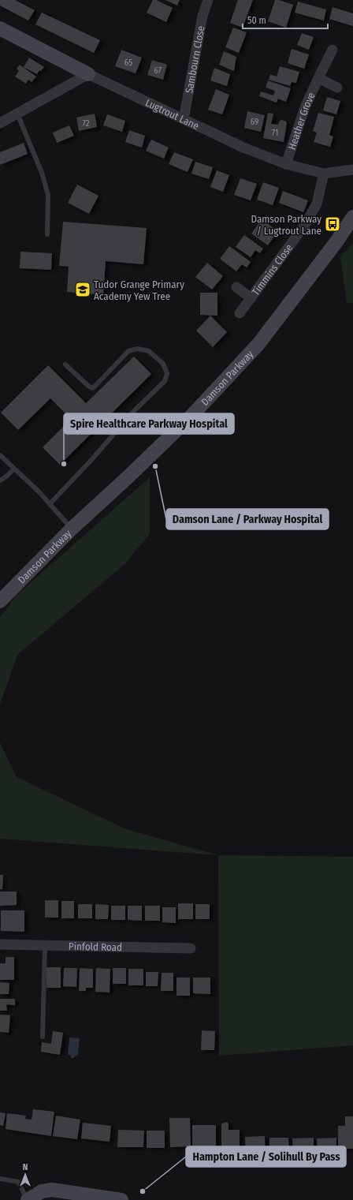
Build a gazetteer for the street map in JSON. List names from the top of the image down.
{
  "streets": {
    "street": [
      "Sambourn Close",
      "Lugtrout Lane",
      "Heather Grove",
      "Timmins Close",
      "Damson Parkway",
      "Pinfold Road"
    ]
  },
  "crossings": [
    ["Sambourn Close", "Lugtrout Lane"],
    ["Lugtrout Lane", "Heather Grove"],
    ["Lugtrout Lane", "Timmins Close"]
  ],
  "places": {
    "bus stop": ["Damson Parkway / Lugtrout Lane"],
    "school or university": ["Tudor Grange Primary Academy Yew Tree"],
    "other": ["Spire Healthcare Parkway Hospital", "Damson Lane / Parkway Hospital", "Hampton Lane / Solihull By Pass"]
  },
  "house_numbers": [
    "65",
    "67",
    "69",
    "72",
    "71"
  ],
  "scale_bar": "50 m",
  "north": "top"
}
